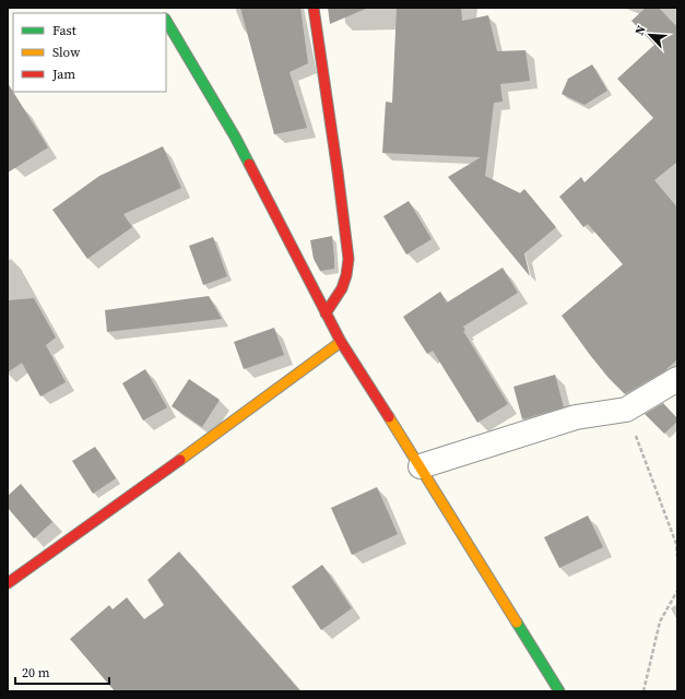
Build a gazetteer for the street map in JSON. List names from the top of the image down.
{
  "legend": ["Fast", "Slow", "Jam"],
  "scale_bar": "20 m",
  "north": "top left"
}
